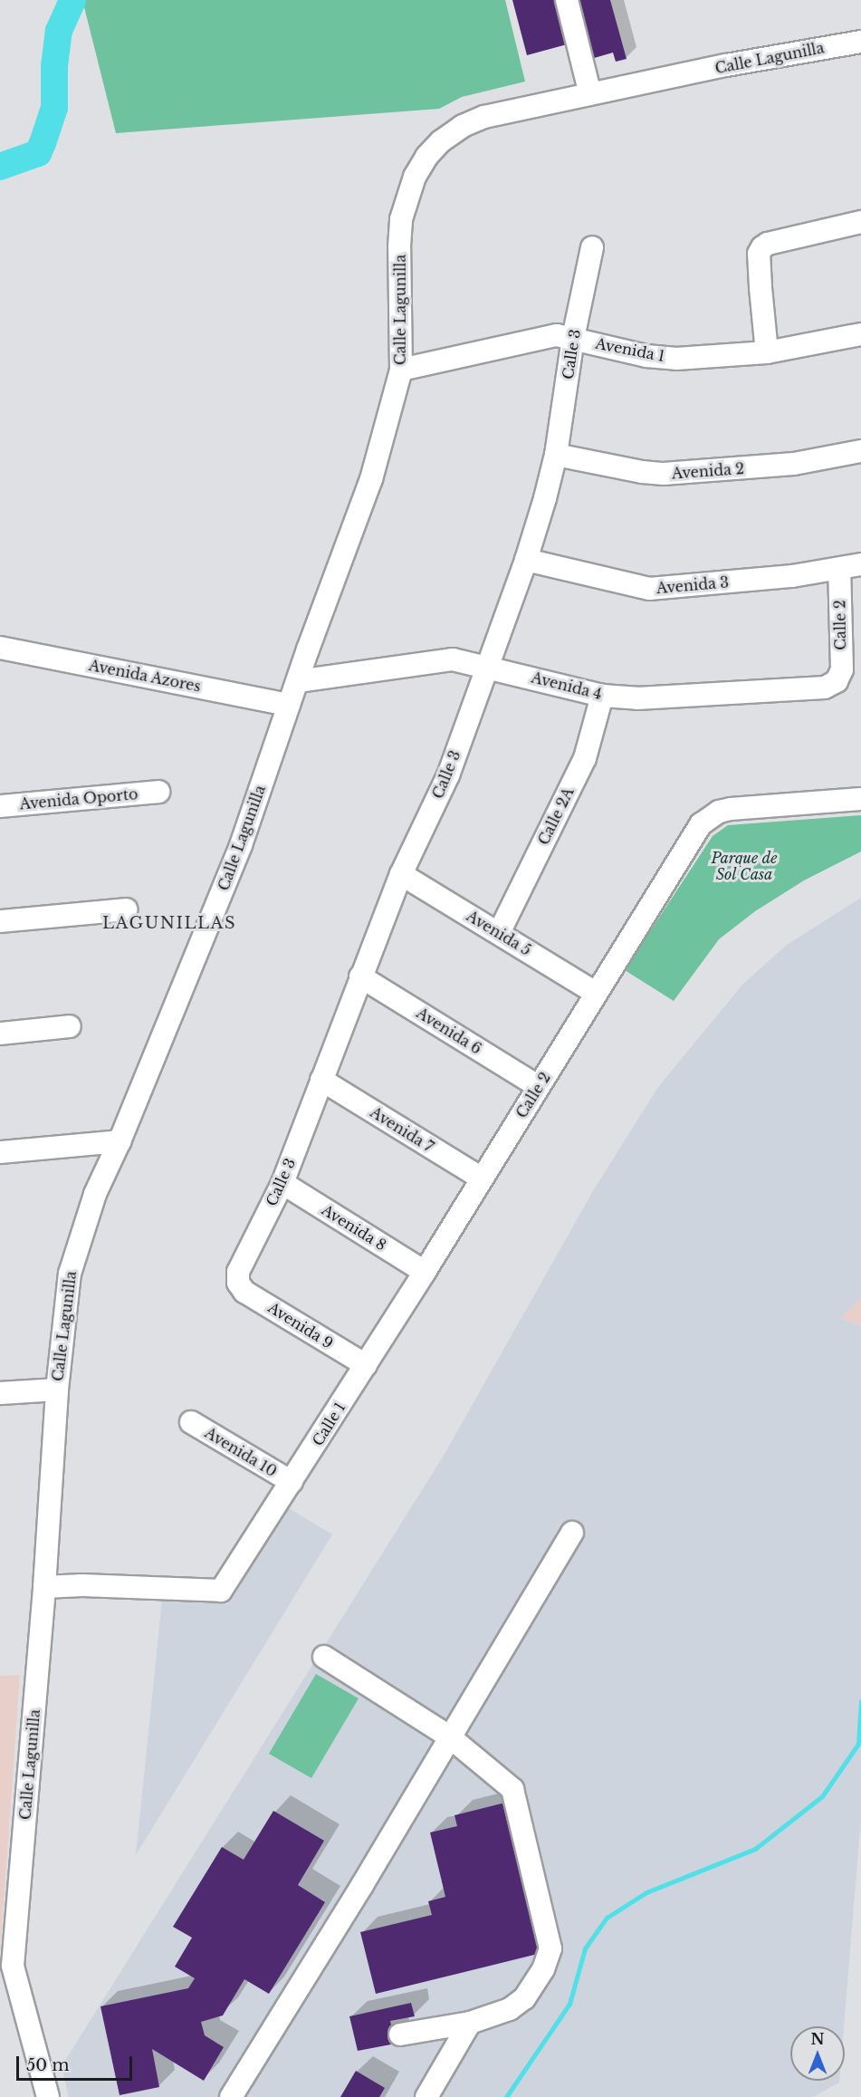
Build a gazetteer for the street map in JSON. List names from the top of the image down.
{
  "streets": {
    "street": [
      "Calle Lagunilla",
      "Avenida 1",
      "Calle 3",
      "Avenida 2",
      "Avenida 3",
      "Calle 2",
      "Avenida Azores",
      "Avenida 4",
      "Avenida Oporto",
      "Calle 2A",
      "Avenida 5",
      "Avenida 6",
      "Avenida 7",
      "Avenida 8",
      "Avenida 9",
      "Calle 1",
      "Avenida 10"
    ]
  },
  "crossings": [
    ["Calle Lagunilla", "Avenida 1"],
    ["Calle Lagunilla", "Avenida Azores"],
    ["Calle Lagunilla", "Avenida 4"],
    ["Calle Lagunilla", "Calle 1"],
    ["Avenida 1", "Calle 3"],
    ["Calle 3", "Avenida 2"],
    ["Calle 3", "Avenida 3"],
    ["Calle 3", "Avenida 4"],
    ["Calle 3", "Avenida 5"],
    ["Calle 3", "Avenida 6"],
    ["Calle 3", "Avenida 7"],
    ["Calle 3", "Avenida 8"],
    ["Calle 3", "Avenida 9"],
    ["Avenida 3", "Calle 2"],
    ["Calle 2", "Avenida 4"],
    ["Calle 2", "Avenida 5"],
    ["Calle 2", "Avenida 6"],
    ["Calle 2", "Avenida 7"],
    ["Calle 2", "Avenida 8"],
    ["Calle 2", "Avenida 9"],
    ["Calle 2", "Calle 1"],
    ["Avenida 4", "Calle 2A"],
    ["Calle 2A", "Avenida 5"],
    ["Avenida 9", "Calle 1"],
    ["Calle 1", "Avenida 10"]
  ],
  "districts": ["LAGUNILLAS"],
  "parks": ["Parque de Sol Casa"],
  "scale_bar": "50 m",
  "north": "top"
}
